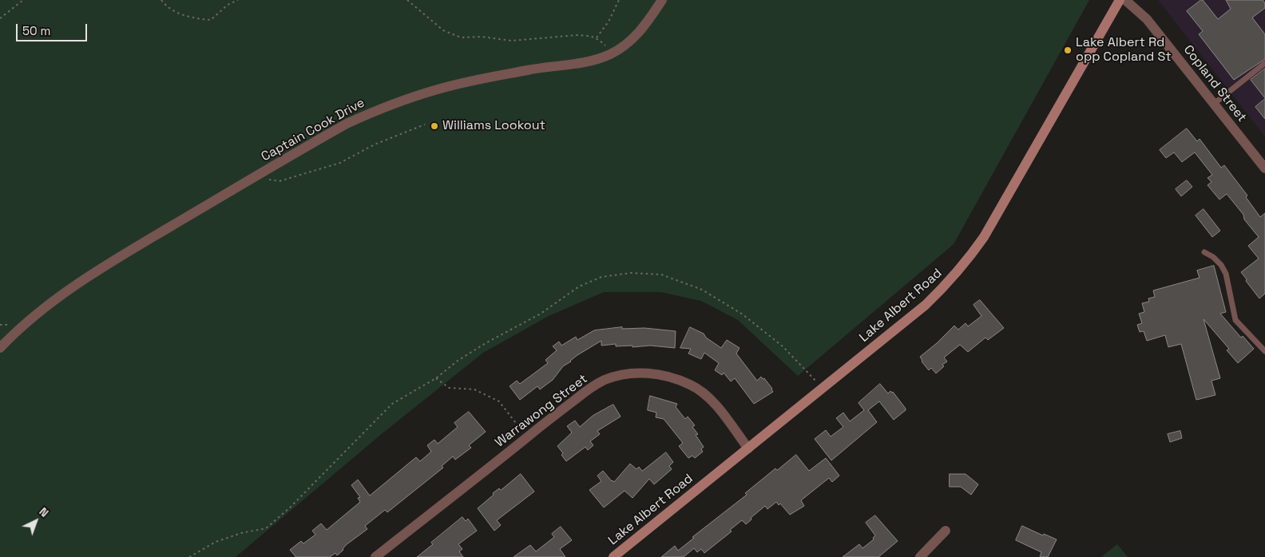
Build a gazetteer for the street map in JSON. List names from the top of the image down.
{
  "streets": {
    "main road": ["Lake Albert Road"],
    "street": ["Copland Street", "Captain Cook Drive", "Warrawong Street"]
  },
  "crossings": [
    ["Lake Albert Road", "Warrawong Street"]
  ],
  "places": ["Lake Albert Rd opp Copland St", "Williams Lookout"],
  "scale_bar": "50 m",
  "north": "top right"
}
